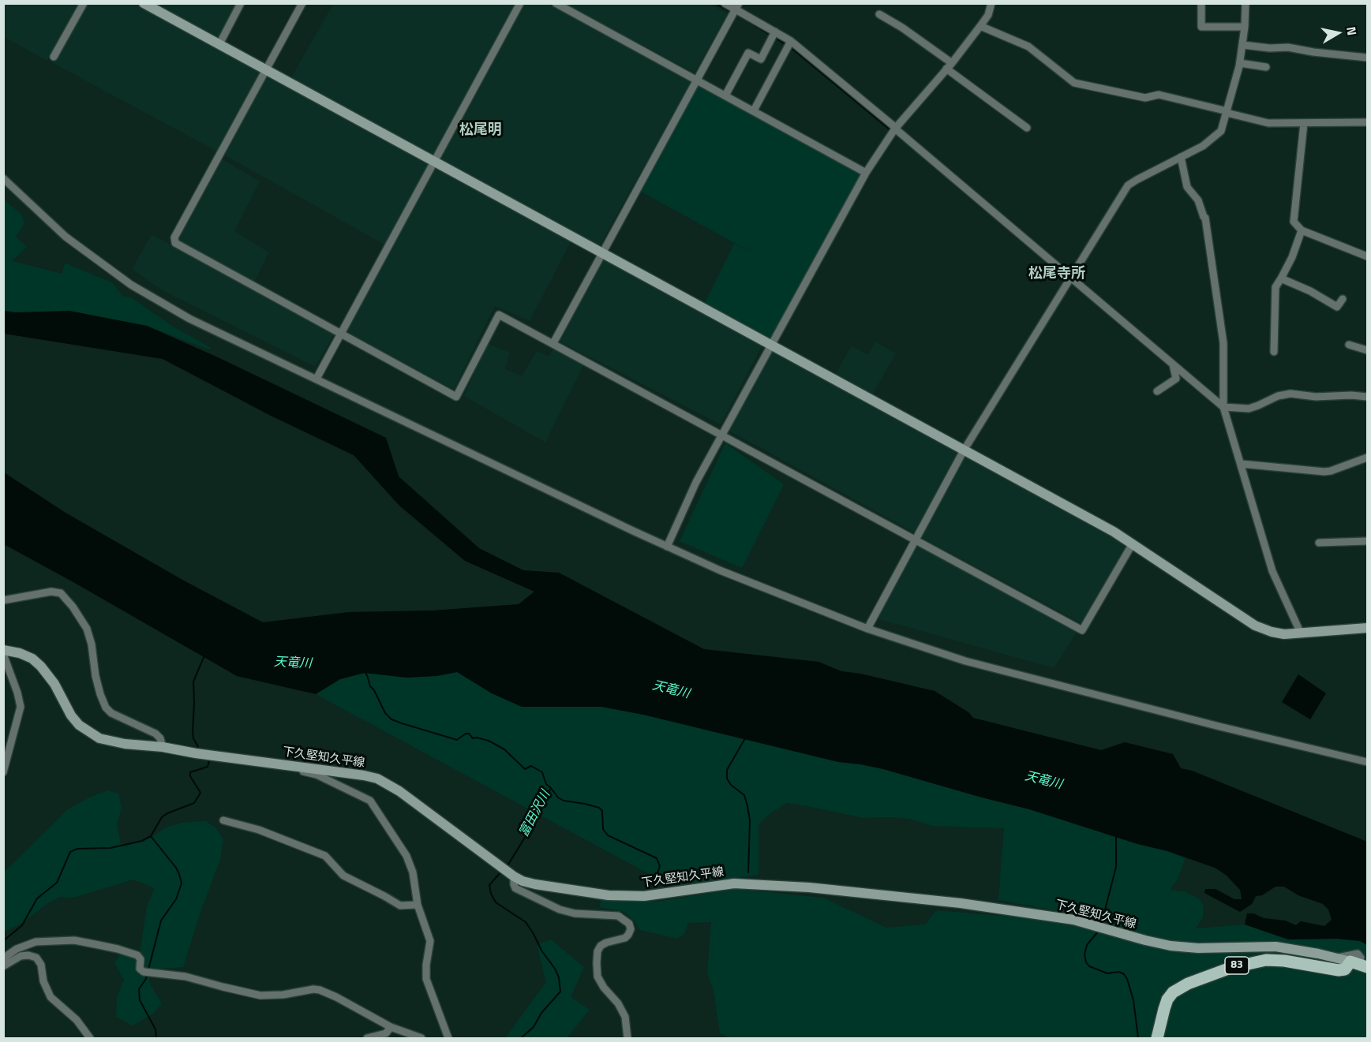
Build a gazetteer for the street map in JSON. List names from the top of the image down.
{
  "streets": {
    "main road": ["下久堅知久平線", "83"]
  },
  "crossings": [
    ["下久堅知久平線", "83"]
  ],
  "districts": ["松尾明", "松尾寺所"],
  "water": ["天竜川", "富田沢川"],
  "north": "right"
}
